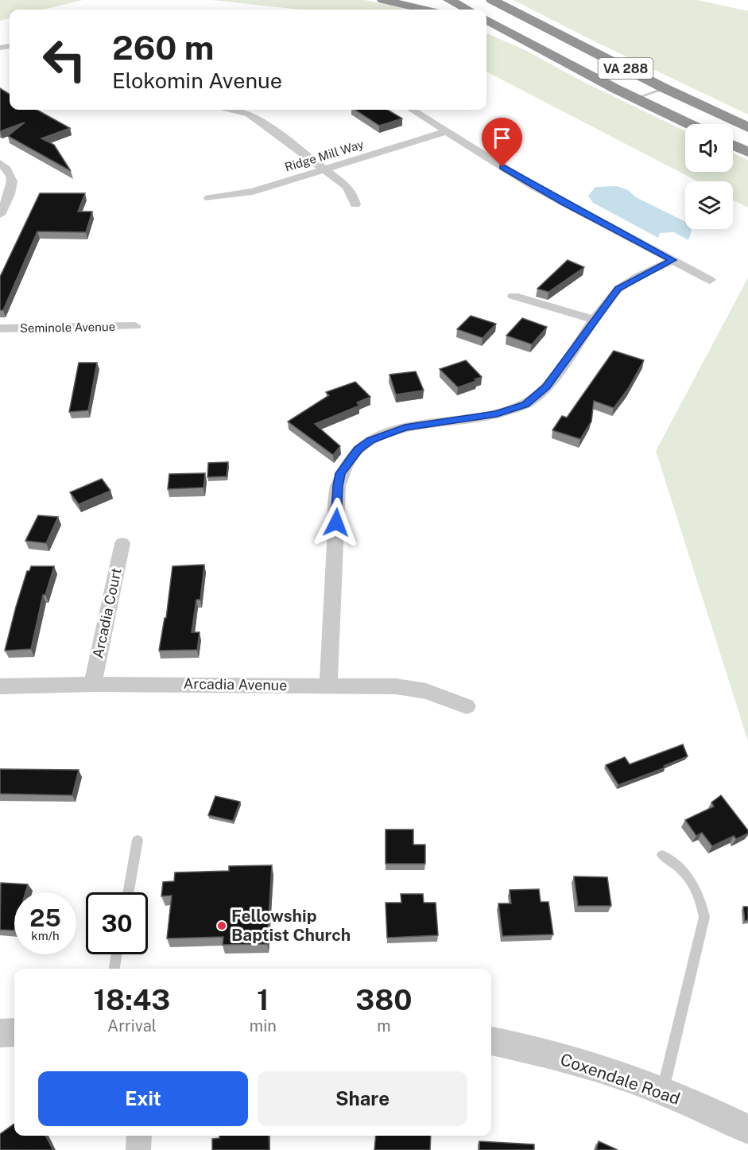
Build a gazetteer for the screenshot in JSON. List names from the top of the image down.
{
  "streets": {
    "highway": ["VA 288"],
    "street": [
      "Ridge Mill Way",
      "Seminole Avenue",
      "Arcadia Court",
      "Arcadia Avenue",
      "Coxendale Road"
    ]
  },
  "crossings": [
    ["Arcadia Court", "Arcadia Avenue"]
  ],
  "places": ["Fellowship Baptist Church"],
  "page": {
    "turn": ["260 m", "Elokomin Avenue"],
    "speed": "25 km/h",
    "limit": "30",
    "eta": [
      "18:43",
      "Arrival",
      "1",
      "min",
      "380",
      "m"
    ],
    "buttons": ["Exit", "Share"]
  }
}
